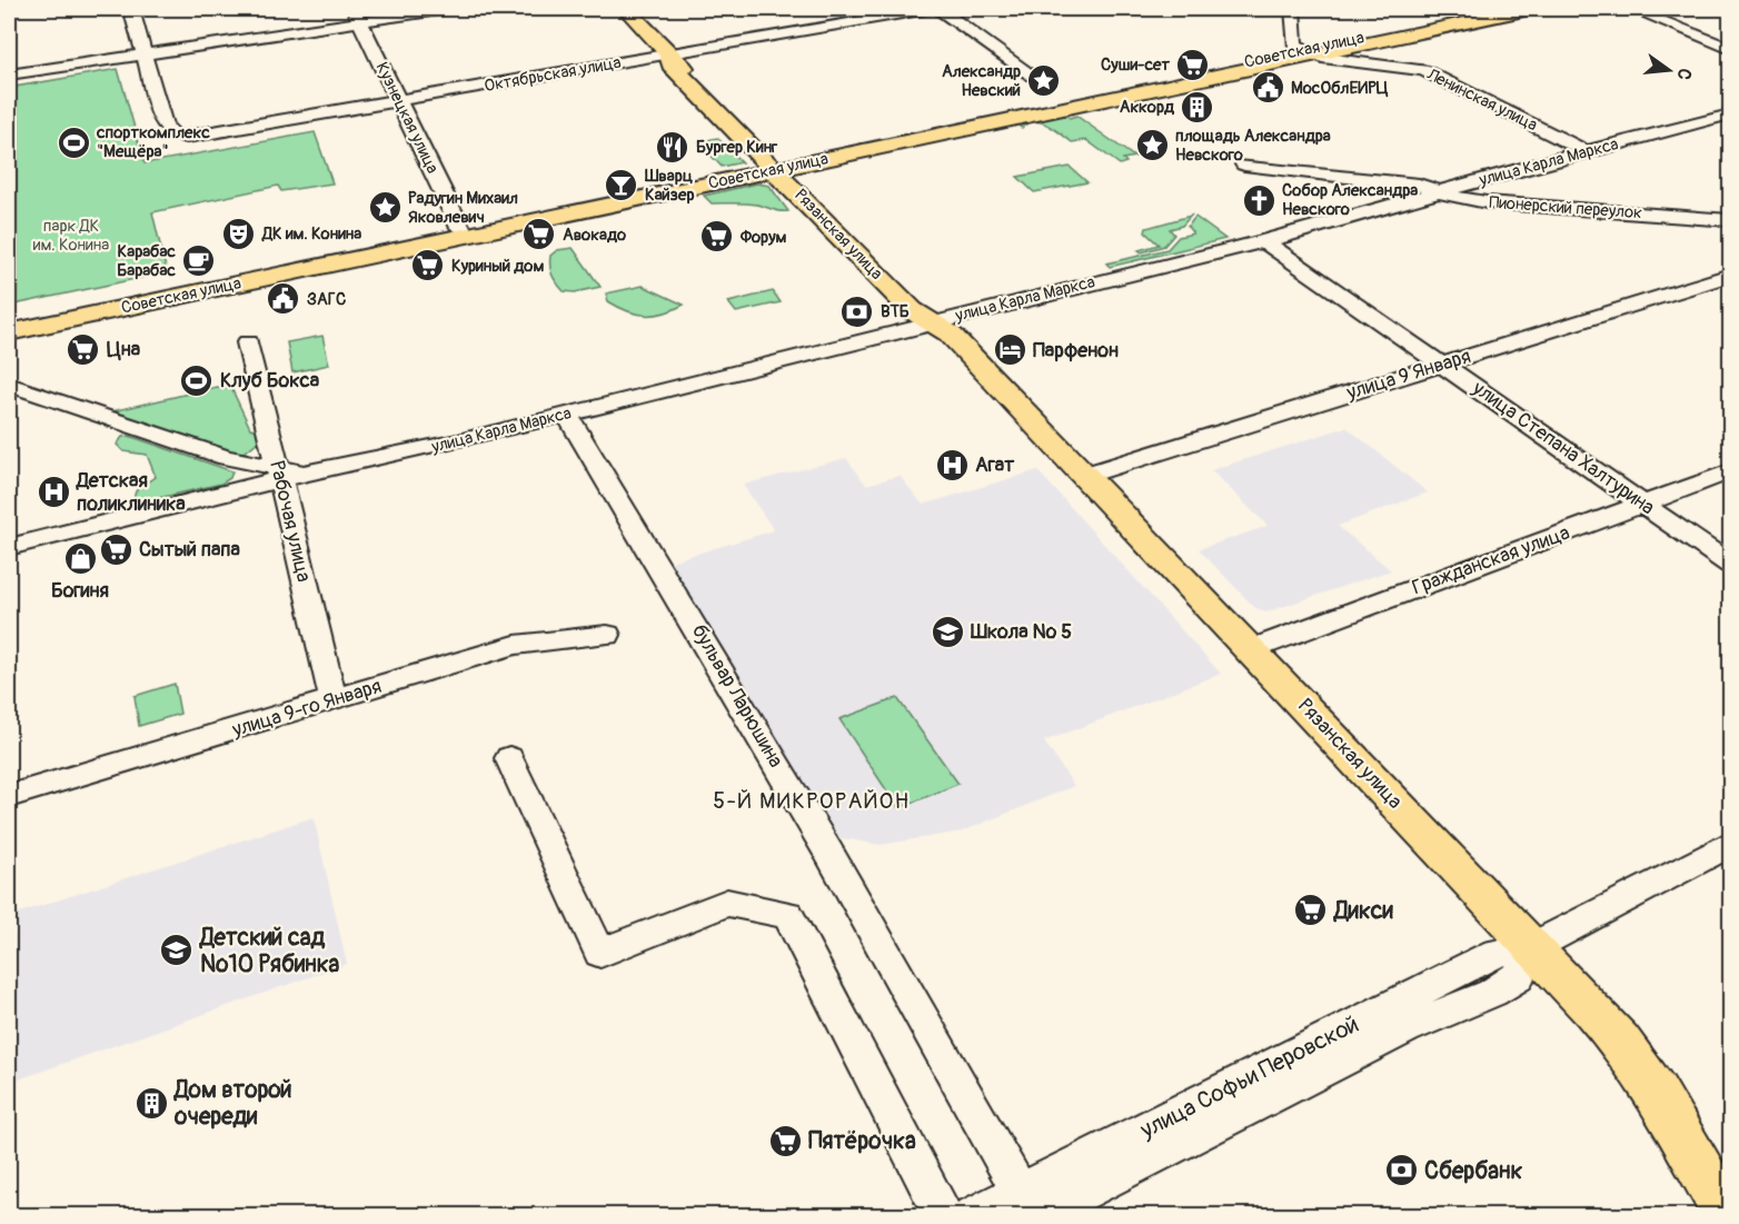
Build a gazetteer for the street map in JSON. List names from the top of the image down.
{
  "streets": {
    "main road": ["Советская улица", "Рязанская улица"],
    "street": [
      "Октябрьская улица",
      "Ленинская улица",
      "Кузнецкая улица",
      "улица Карла Маркса",
      "Пионерский переулок",
      "улица 9 Января",
      "улица Степана Халтурина",
      "Рабочая улица",
      "Гражданская улица",
      "бульвар Ларюшина",
      "улица 9-го Января",
      "улица Софьи Перовской"
    ]
  },
  "crossings": [
    ["Советская улица", "Ленинская улица"],
    ["Советская улица", "Кузнецкая улица"],
    ["Советская улица", "Рязанская улица"],
    ["Октябрьская улица", "Кузнецкая улица"],
    ["Октябрьская улица", "Рязанская улица"],
    ["Ленинская улица", "улица Карла Маркса"],
    ["улица Карла Маркса", "Пионерский переулок"],
    ["улица Карла Маркса", "Рязанская улица"],
    ["улица Карла Маркса", "улица Степана Халтурина"],
    ["улица Карла Маркса", "Рабочая улица"],
    ["улица Карла Маркса", "бульвар Ларюшина"],
    ["Рязанская улица", "улица 9 Января"],
    ["Рязанская улица", "Гражданская улица"],
    ["Рязанская улица", "улица Софьи Перовской"],
    ["улица 9 Января", "улица Степана Халтурина"],
    ["улица Степана Халтурина", "Гражданская улица"],
    ["Рабочая улица", "улица 9-го Января"],
    ["бульвар Ларюшина", "улица Софьи Перовской"]
  ],
  "districts": ["5-Й МИКРОРАЙОН"],
  "parks": ["парк ДК им. Конина"],
  "places": {
    "supermarket": [
      "Суши-сет",
      "Авокадо",
      "Форум",
      "Куриный дом",
      "Цна",
      "Сытый папа",
      "Дикси",
      "Пятёрочка"
    ],
    "place": ["Александр Невский", "площадь Александра Невского", "Радугин Михаил Яковлевич"],
    "public building": ["MосОблЕИРЦ", "ЗАГС"],
    "building": ["Аккорд", "Дом второй очереди"],
    "sports": ["спорткомплекс \"Мещёра\"", "Клуб Бокса"],
    "restaurant": ["Бургер Кинг"],
    "bar": ["Шварц Кайзер"],
    "church": ["Собор Александра Невского"],
    "theatre": ["ДК им. Конина"],
    "cafe": ["Карабас Барабас"],
    "bank": ["ВТБ", "Сбербанк"],
    "hotel": ["Парфенон"],
    "hospital": ["Агат", "Детская поликлиника"],
    "shop": ["Богиня"],
    "school or university": ["Школа № 5", "Детский сад №10 Рябинка"]
  },
  "north": "right"
}
